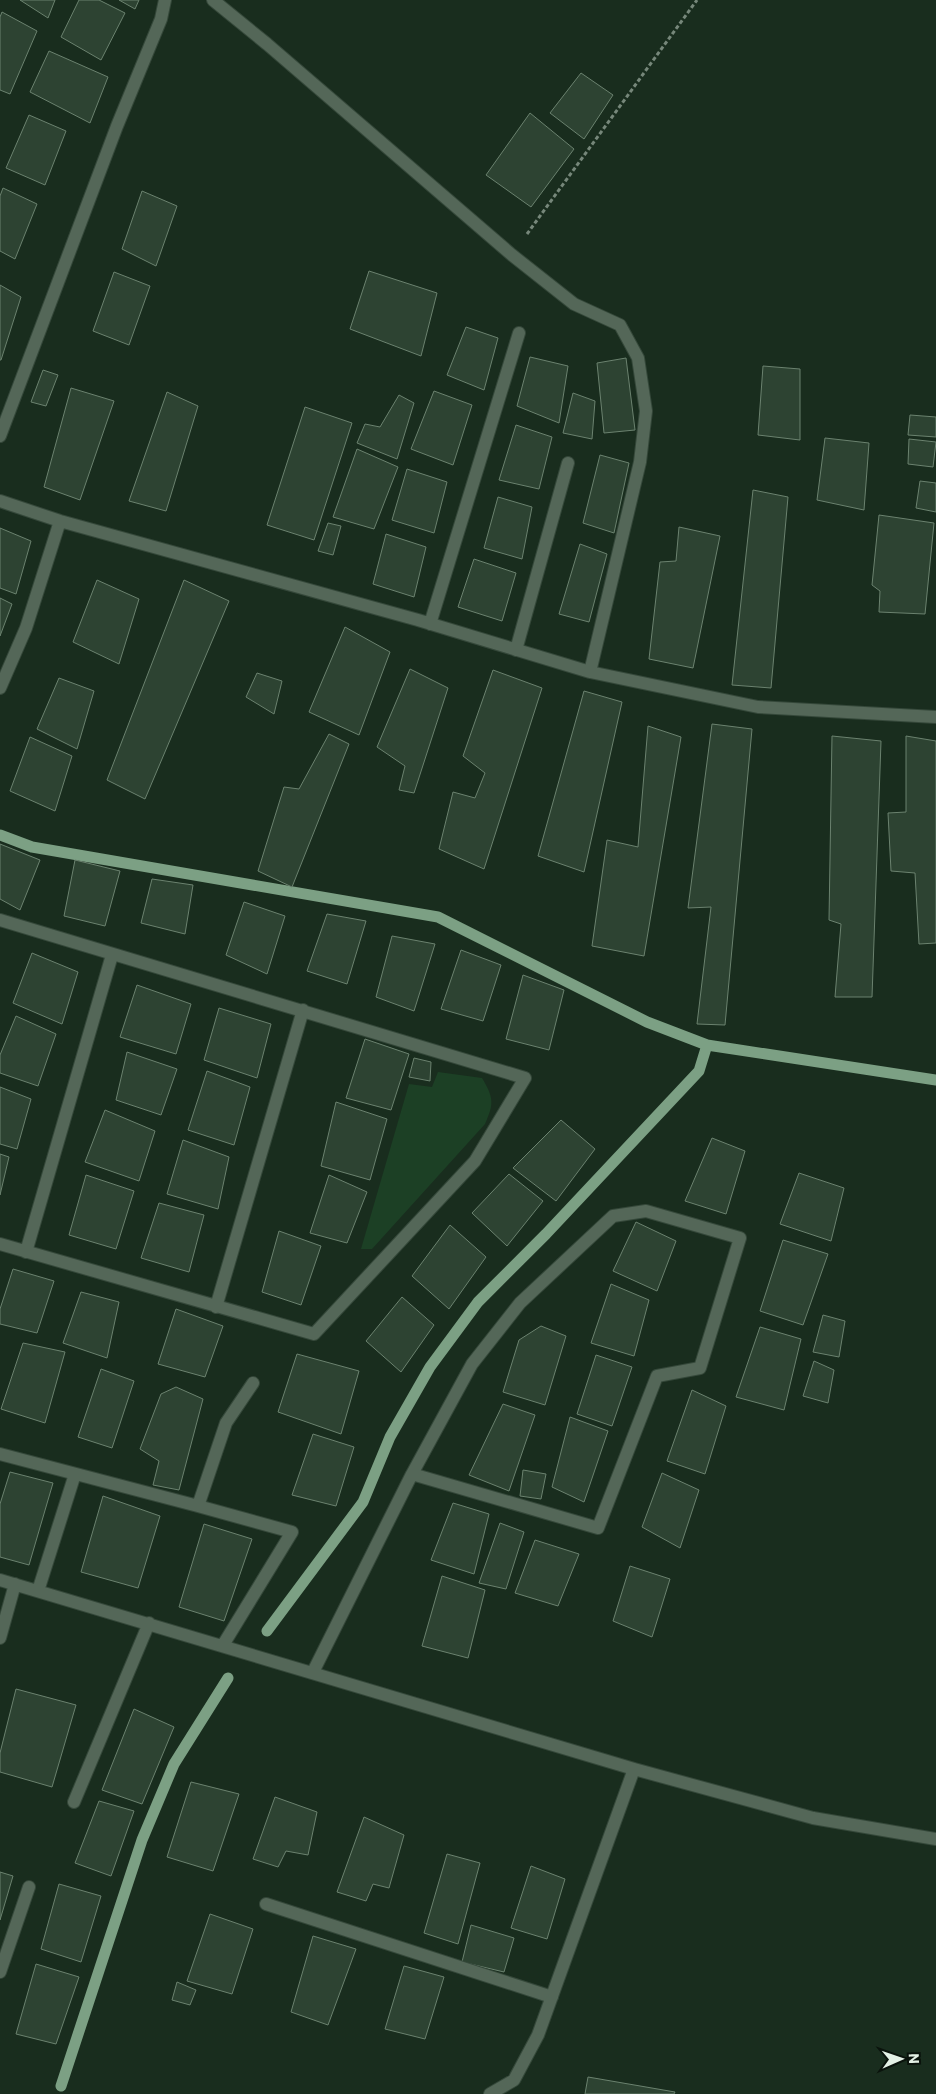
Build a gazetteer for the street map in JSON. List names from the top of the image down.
{
  "north": "right"
}
